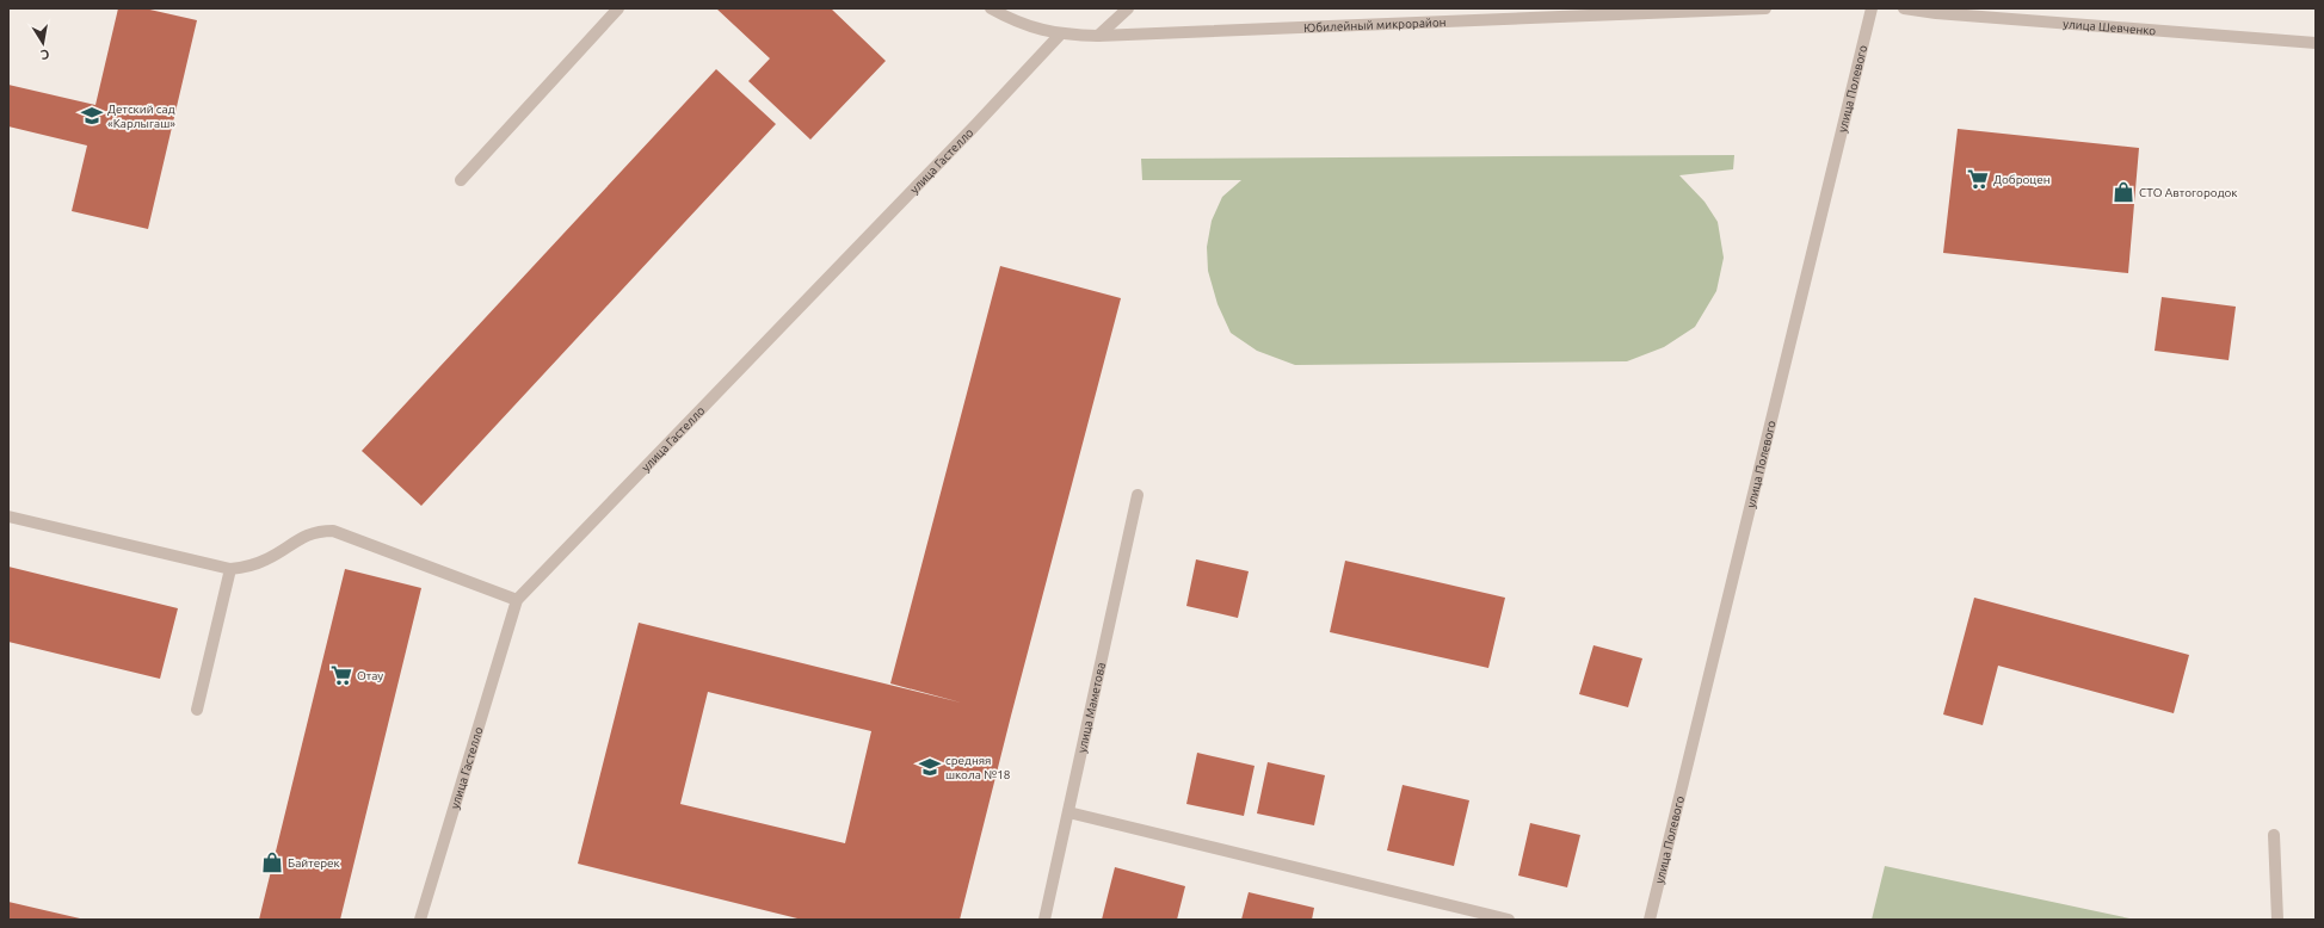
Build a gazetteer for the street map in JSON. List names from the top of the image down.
{
  "streets": {
    "street": [
      "Юбилейный микрорайон",
      "улица Шевченко",
      "улица Полевого",
      "улица Гастелло",
      "улица Маметова"
    ]
  },
  "crossings": [
    ["Юбилейный микрорайон", "улица Гастелло"]
  ],
  "places": {
    "school or university": ["Детский сад «Карлыгаш»", "средняя школа №18"],
    "supermarket": ["Доброцен", "Отау"],
    "shop": ["СТО Автогородок", "Байтерек"]
  },
  "north": "bottom"
}
